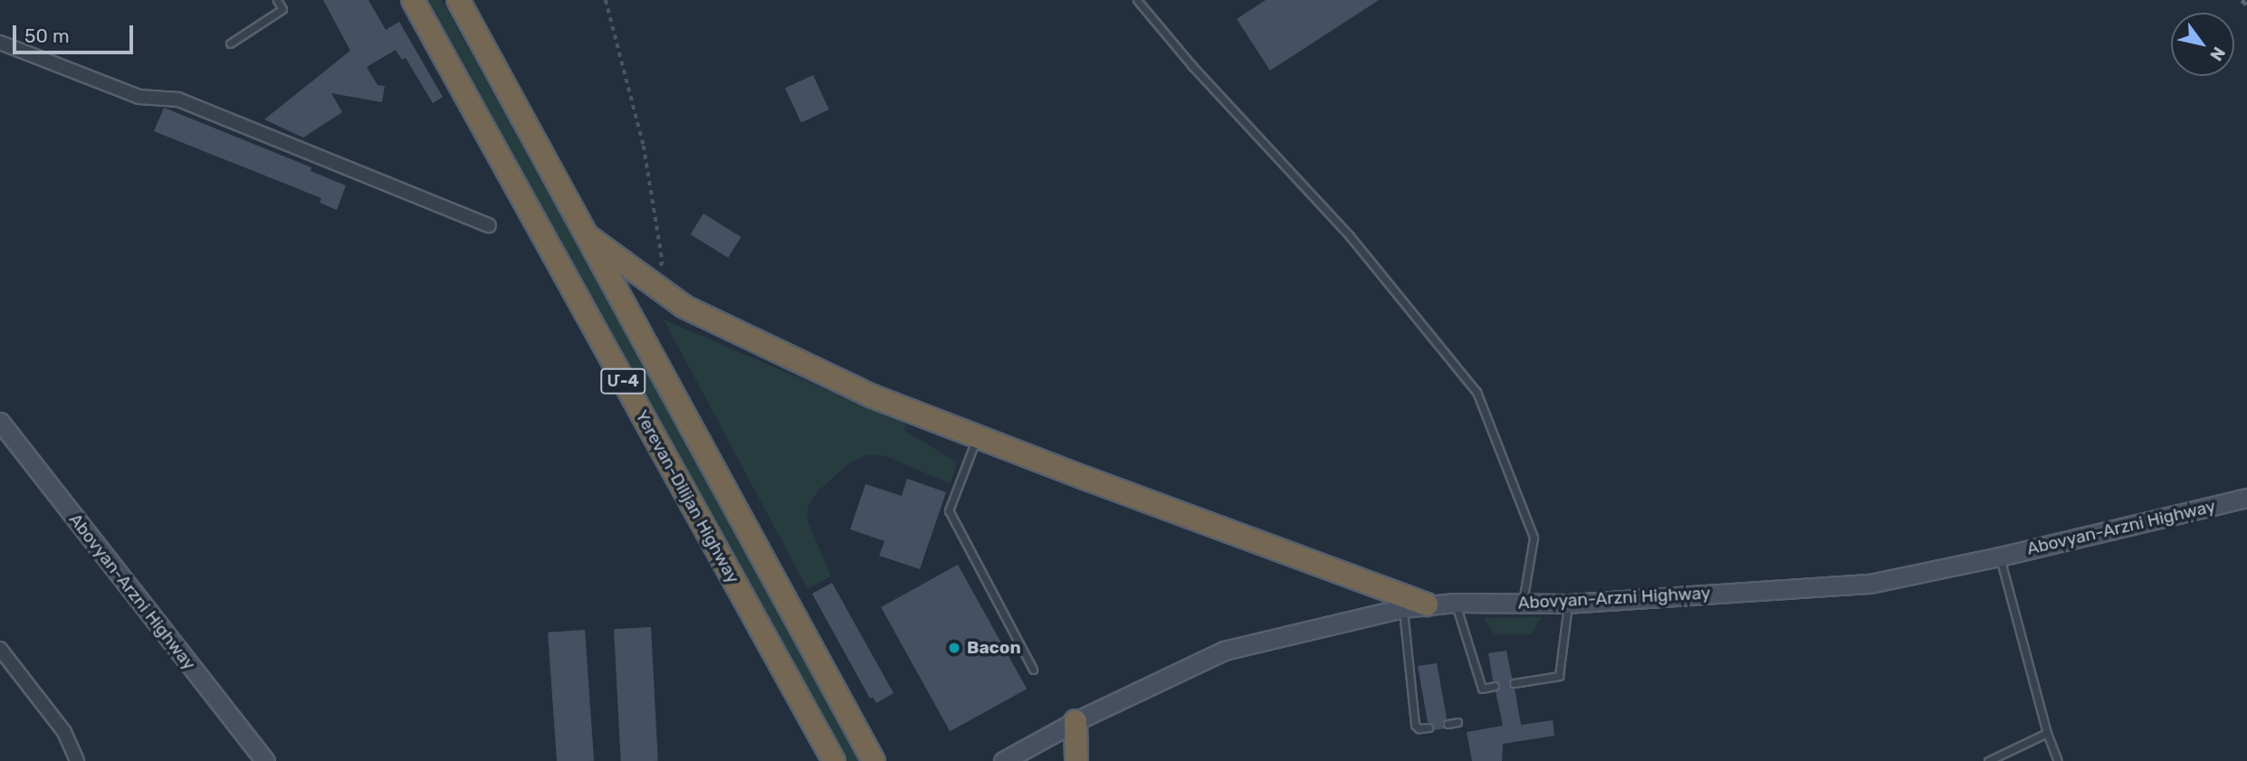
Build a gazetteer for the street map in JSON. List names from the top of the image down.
{
  "streets": {
    "highway": ["Մ-4", "Yerevan-Dilijan Highway"],
    "main road": ["Abovyan-Arzni Highway"]
  },
  "places": ["Bacon"],
  "scale_bar": "50 m",
  "north": "bottom right"
}
